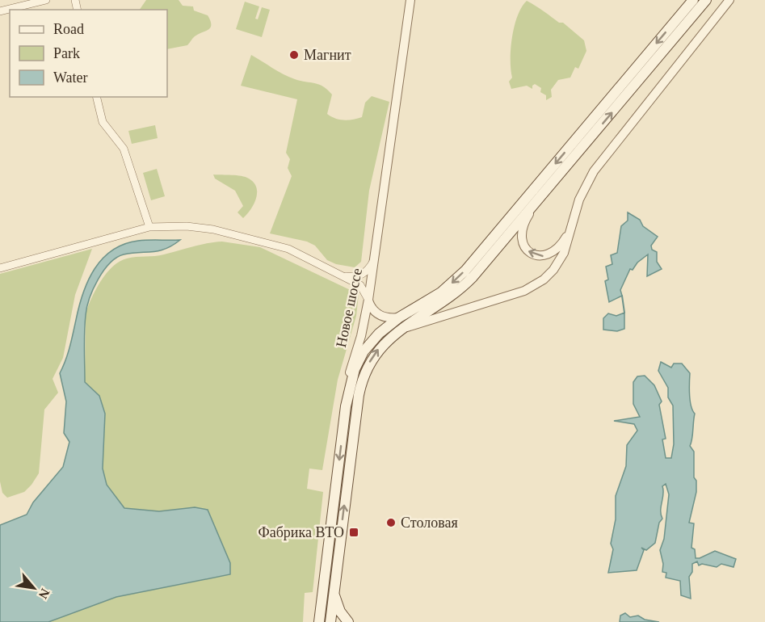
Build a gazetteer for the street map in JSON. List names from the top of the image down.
{
  "streets": {
    "main road": ["Новое шоссе"]
  },
  "places": {
    "other": ["Магнит", "Столовая"],
    "transit": ["Фабрика ВТО"]
  },
  "legend": ["Road", "Park", "Water"],
  "north": "bottom right"
}
